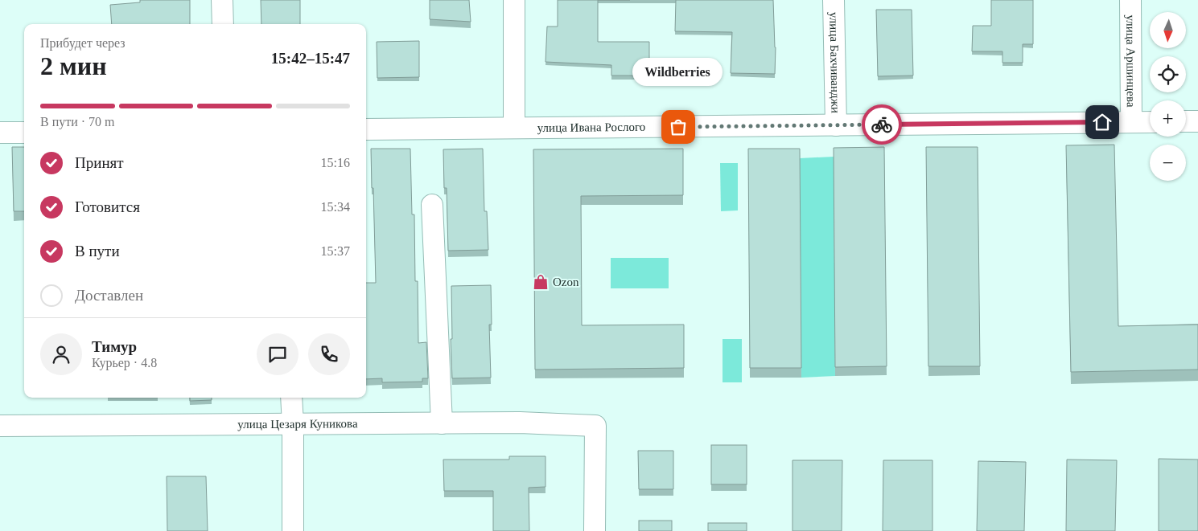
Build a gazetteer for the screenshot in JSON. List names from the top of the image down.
{
  "streets": {
    "street": [
      "улица Аршинцева",
      "улица Бахчиванджи",
      "улица Ивана Рослого",
      "улица Цезаря Куникова"
    ]
  },
  "crossings": [
    ["улица Аршинцева", "улица Ивана Рослого"],
    ["улица Бахчиванджи", "улица Ивана Рослого"]
  ],
  "places": {
    "other": ["Wildberries"],
    "shop": ["Ozon"]
  },
  "north": "bottom",
  "page": {
    "map_buttons": ["+", "−"],
    "heading": ["2 мин", "Прибудет через", "15:42–15:47"],
    "panel": ["Тимур", "Курьер · 4.8"],
    "bubble": "Wildberries",
    "bar": "В пути · 70 m",
    "list": [
      ["Принят", "15:16"],
      ["Готовится", "15:34"],
      ["В пути", "15:37"],
      "Доставлен"
    ]
  }
}
